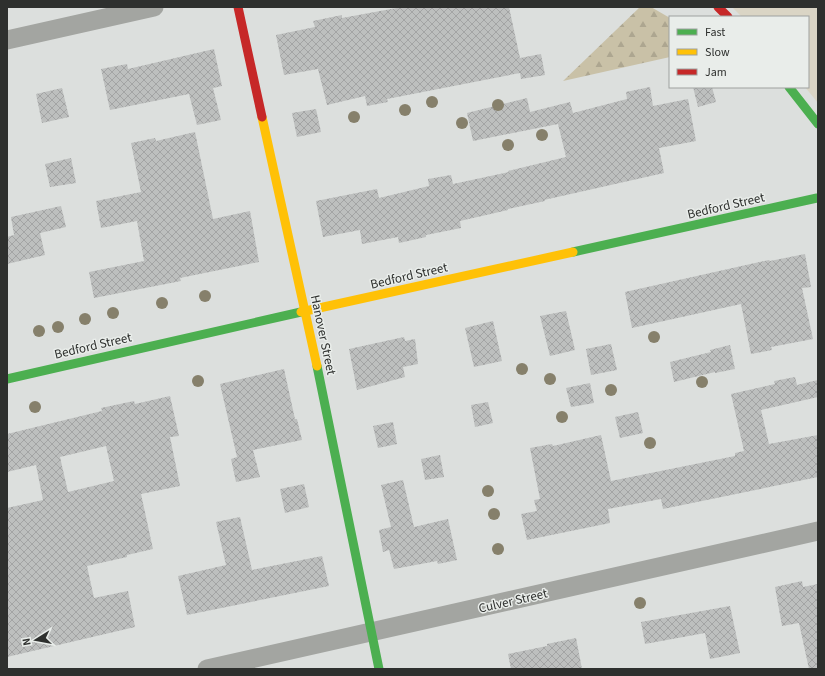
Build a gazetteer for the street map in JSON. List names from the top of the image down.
{
  "streets": {
    "street": ["Bedford Street", "Hanover Street", "Culver Street"]
  },
  "crossings": [
    ["Bedford Street", "Hanover Street"],
    ["Hanover Street", "Culver Street"]
  ],
  "legend": ["Fast", "Slow", "Jam"],
  "north": "left"
}
